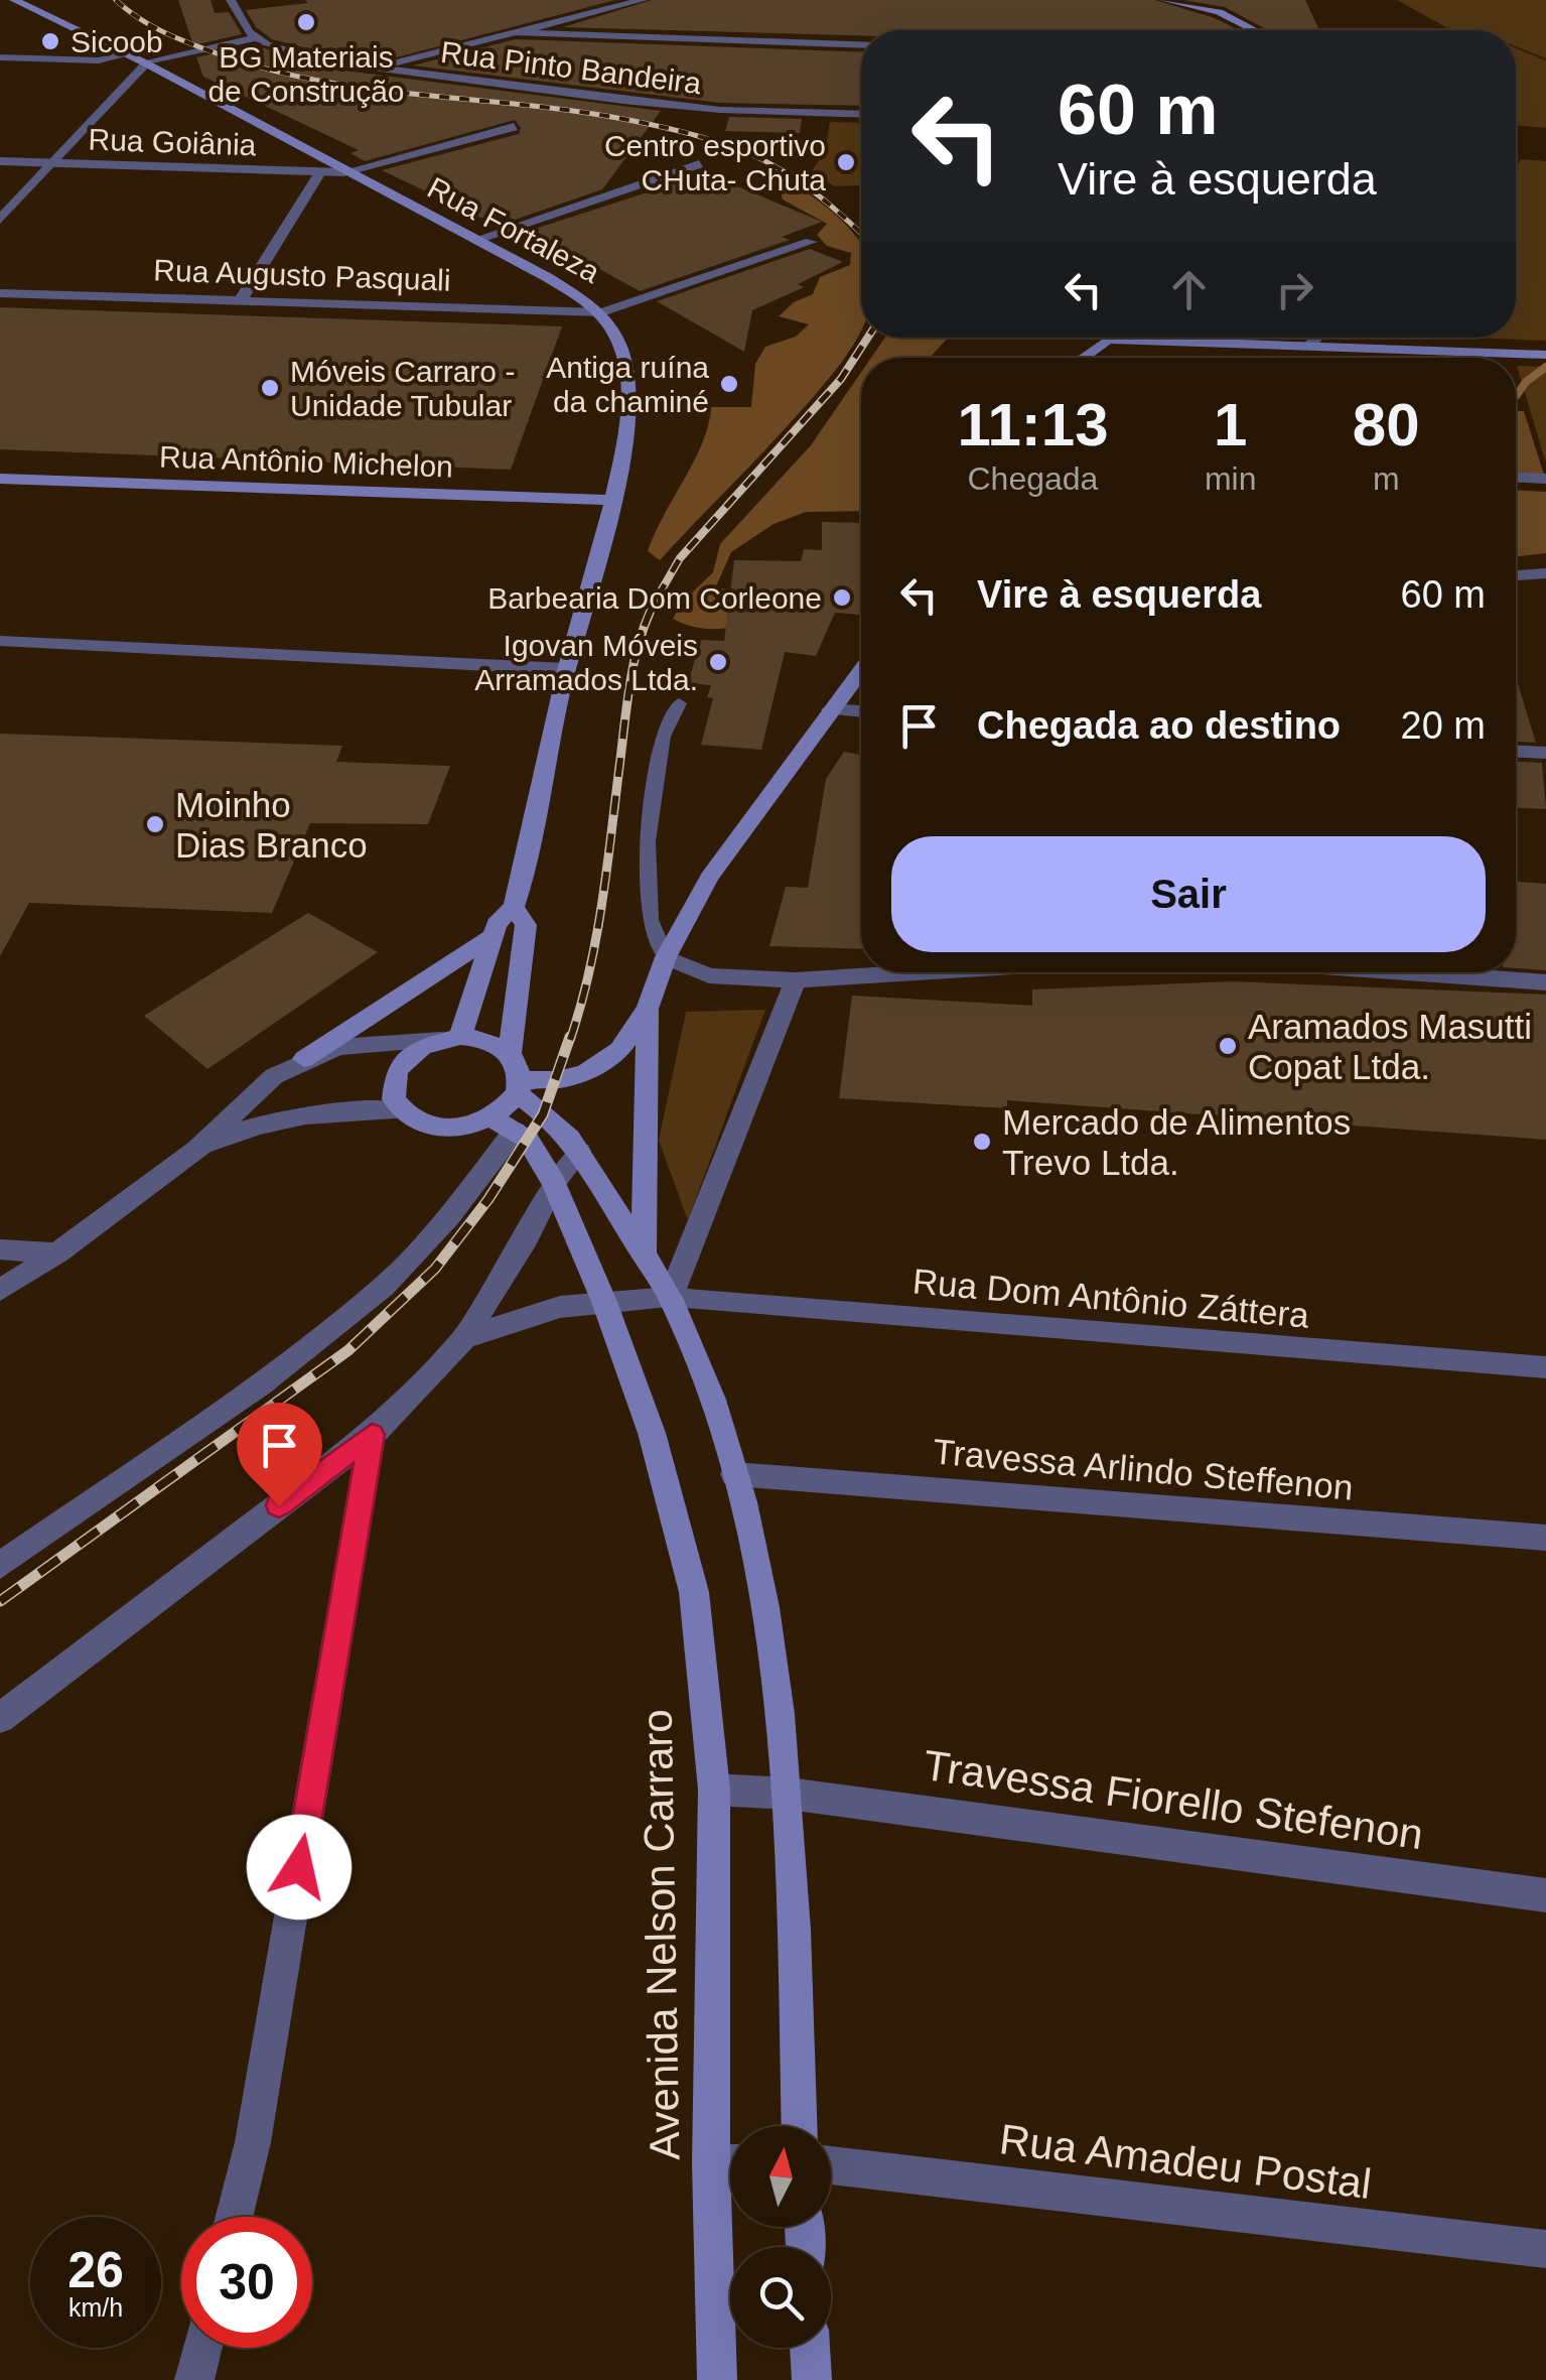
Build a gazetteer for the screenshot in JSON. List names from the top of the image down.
{
  "streets": {
    "main road": ["Rua Fortaleza", "Rua Antônio Michelon", "Avenida Nelson Carraro"],
    "street": [
      "Rua Pinto Bandeira",
      "Rua Goiânia",
      "Rua Augusto Pasquali",
      "Rua Dom Antônio Záttera",
      "Travessa Arlindo Steffenon",
      "Travessa Fiorello Stefenon",
      "Rua Amadeu Postal"
    ]
  },
  "crossings": [
    ["Rua Goiânia", "Rua Fortaleza"],
    ["Rua Fortaleza", "Rua Augusto Pasquali"],
    ["Rua Fortaleza", "Rua Antônio Michelon"],
    ["Rua Fortaleza", "Avenida Nelson Carraro"],
    ["Rua Dom Antônio Záttera", "Avenida Nelson Carraro"],
    ["Travessa Fiorello Stefenon", "Avenida Nelson Carraro"]
  ],
  "places": [
    "BG Materiais de Construção",
    "Sicoob",
    "Centro esportivo CHuta- Chuta",
    "Antiga ruína da chaminé",
    "Móveis Carraro - Unidade Tubular",
    "Barbearia Dom Corleone",
    "Igovan Móveis Arramados Ltda.",
    "Moinho Dias Branco",
    "Aramados Masutti Copat Ltda.",
    "Mercado de Alimentos Trevo Ltda."
  ],
  "north": "top",
  "page": {
    "turn": ["60 m", "Vire à esquerda"],
    "eta": [
      "11:13",
      "Chegada",
      "1",
      "min",
      "80",
      "m"
    ],
    "list": [
      {
        "name": "Vire à esquerda",
        "value": "60 m"
      },
      {
        "name": "Chegada ao destino",
        "value": "20 m"
      }
    ],
    "buttons": "Sair",
    "speed": "26 km/h",
    "limit": "30"
  }
}
